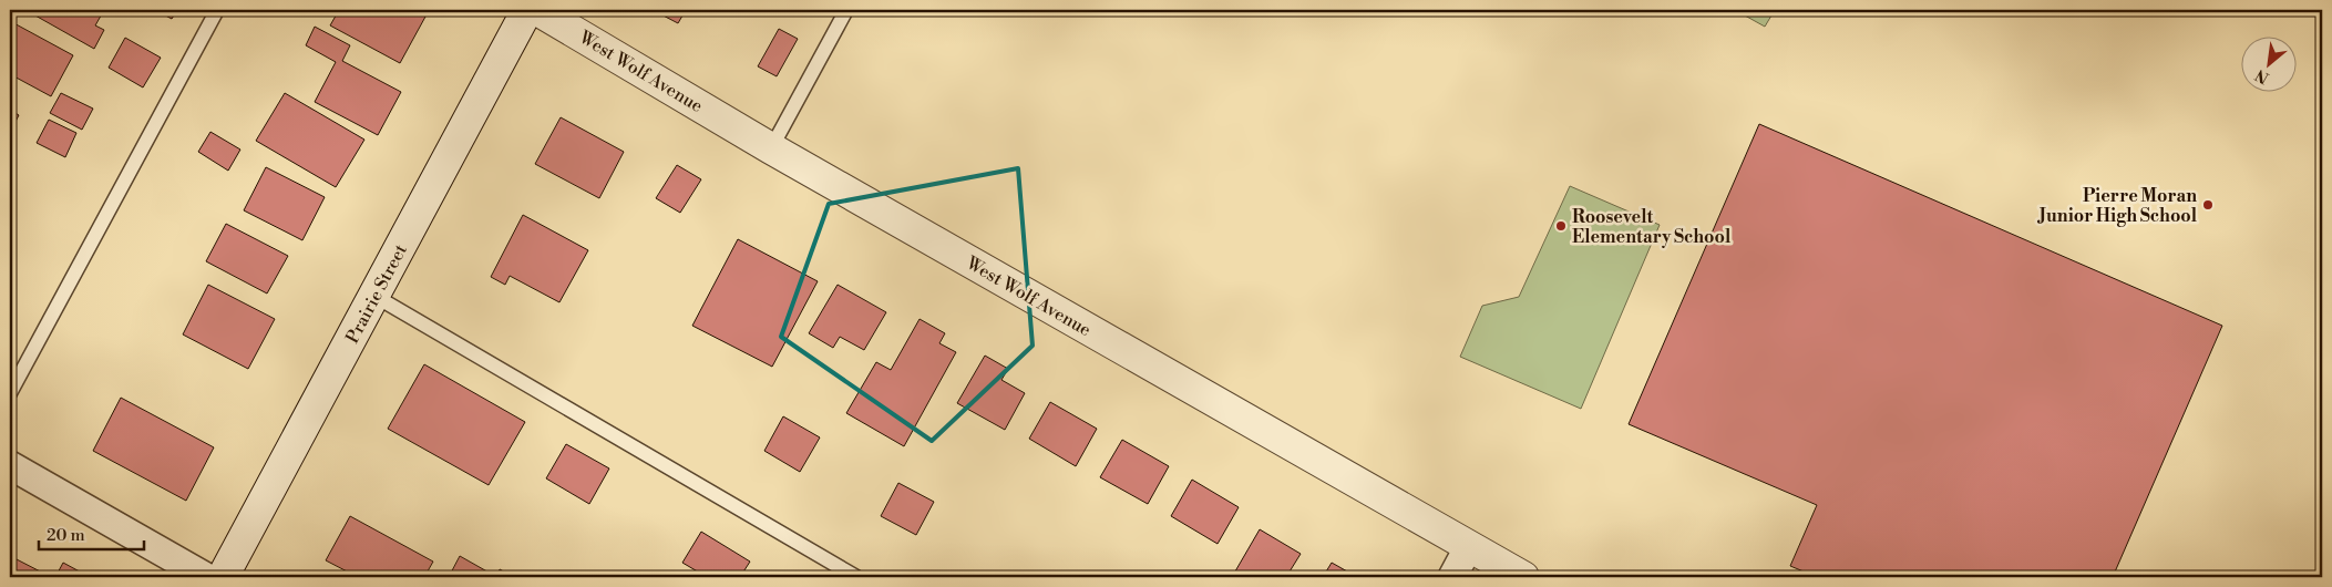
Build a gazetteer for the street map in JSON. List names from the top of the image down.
{
  "streets": {
    "street": ["West Wolf Avenue", "Prairie Street"]
  },
  "places": ["Pierre Moran Junior High School", "Roosevelt Elementary School"],
  "scale_bar": "20 m",
  "north": "bottom left"
}
